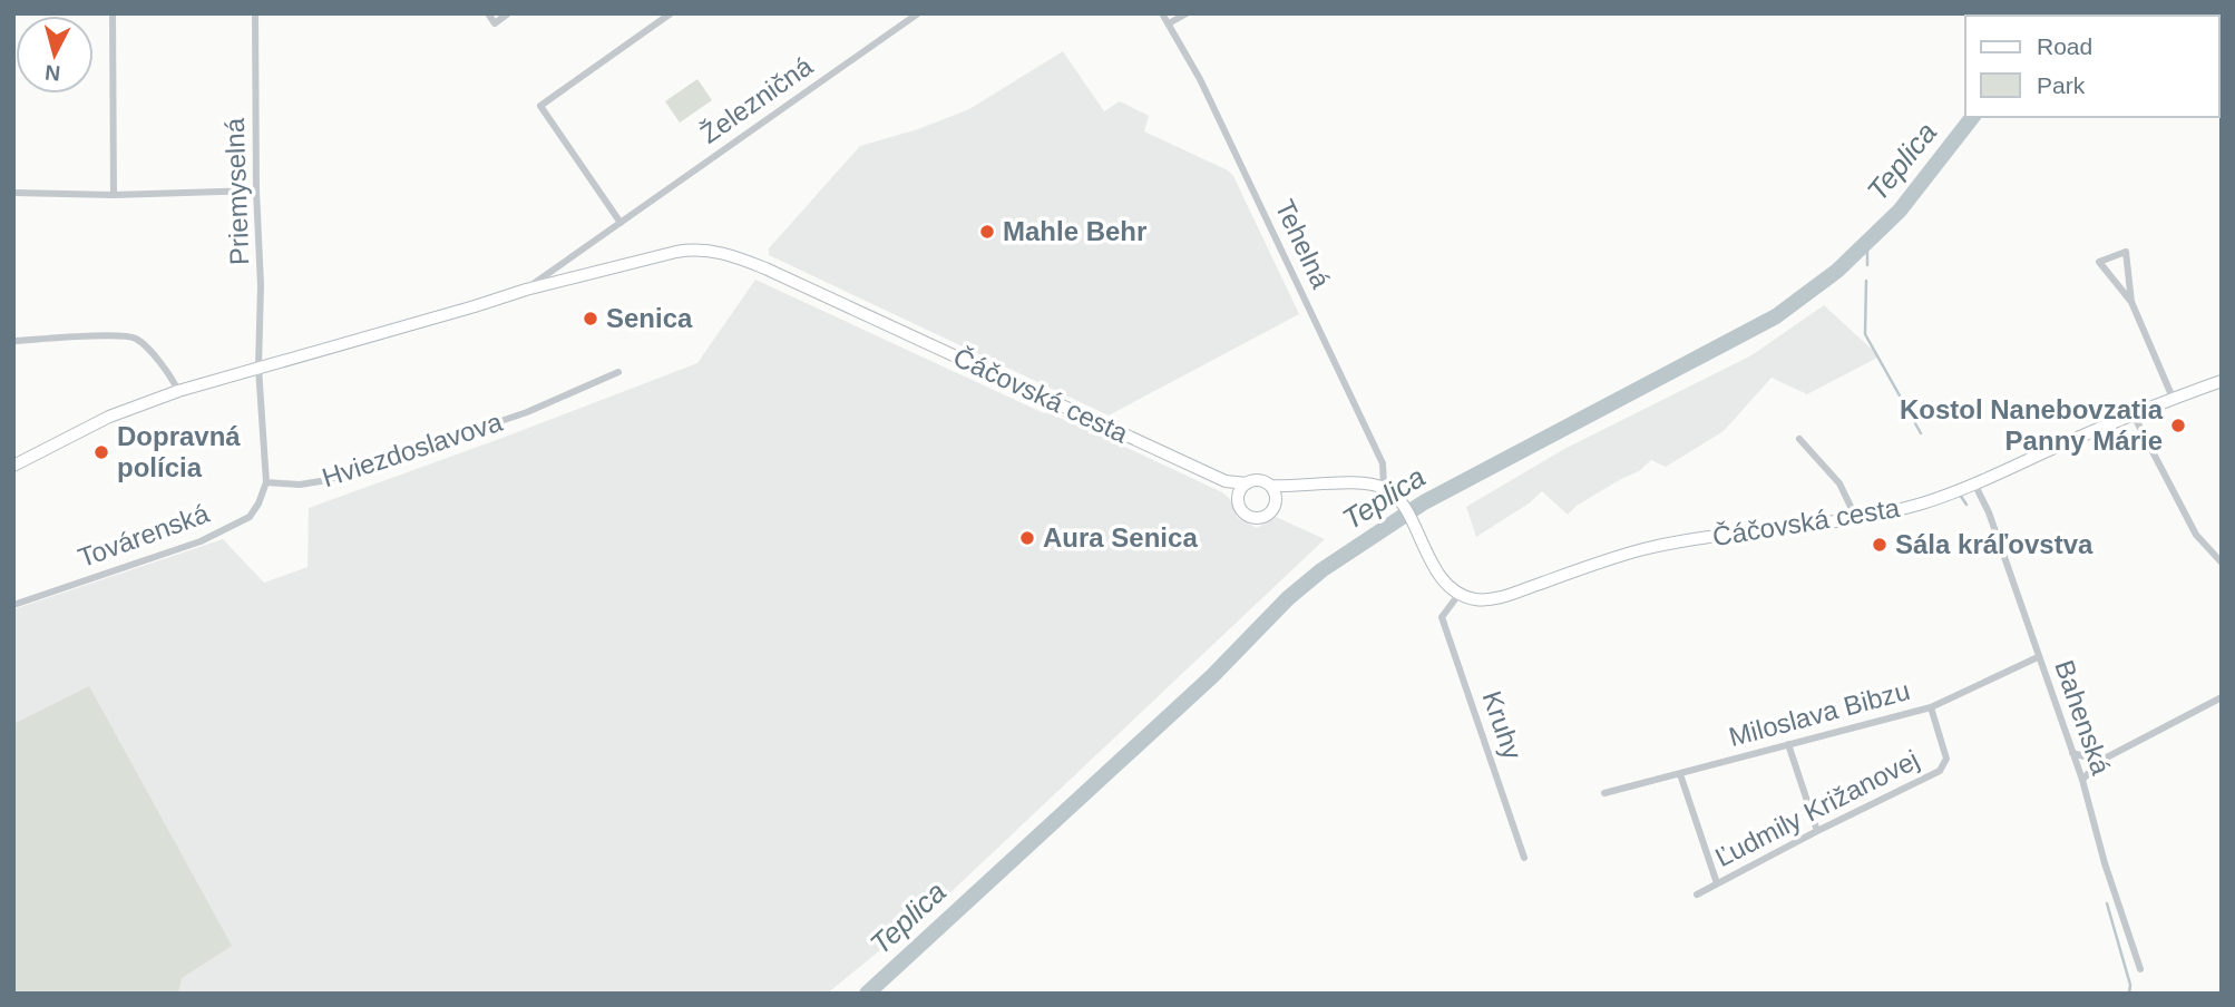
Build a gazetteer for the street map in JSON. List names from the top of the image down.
{
  "streets": {
    "main road": ["Čáčovská cesta"],
    "street": [
      "Železničná",
      "Priemyselná",
      "Tehelná",
      "Hviezdoslavova",
      "Továrenská",
      "Miloslava Bibzu",
      "Bahenská",
      "Kruhy",
      "Ľudmily Križanovej"
    ]
  },
  "crossings": [
    ["Čáčovská cesta", "Bahenská"],
    ["Čáčovská cesta", "Kruhy"],
    ["Hviezdoslavova", "Továrenská"],
    ["Miloslava Bibzu", "Bahenská"],
    ["Miloslava Bibzu", "Ľudmily Križanovej"]
  ],
  "water": ["Teplica"],
  "places": [
    "Mahle Behr",
    "Senica",
    "Kostol Nanebovzatia Panny Márie",
    "Dopravná polícia",
    "Aura Senica",
    "Sála kráľovstva"
  ],
  "legend": ["Road", "Park"],
  "north": "bottom"
}
